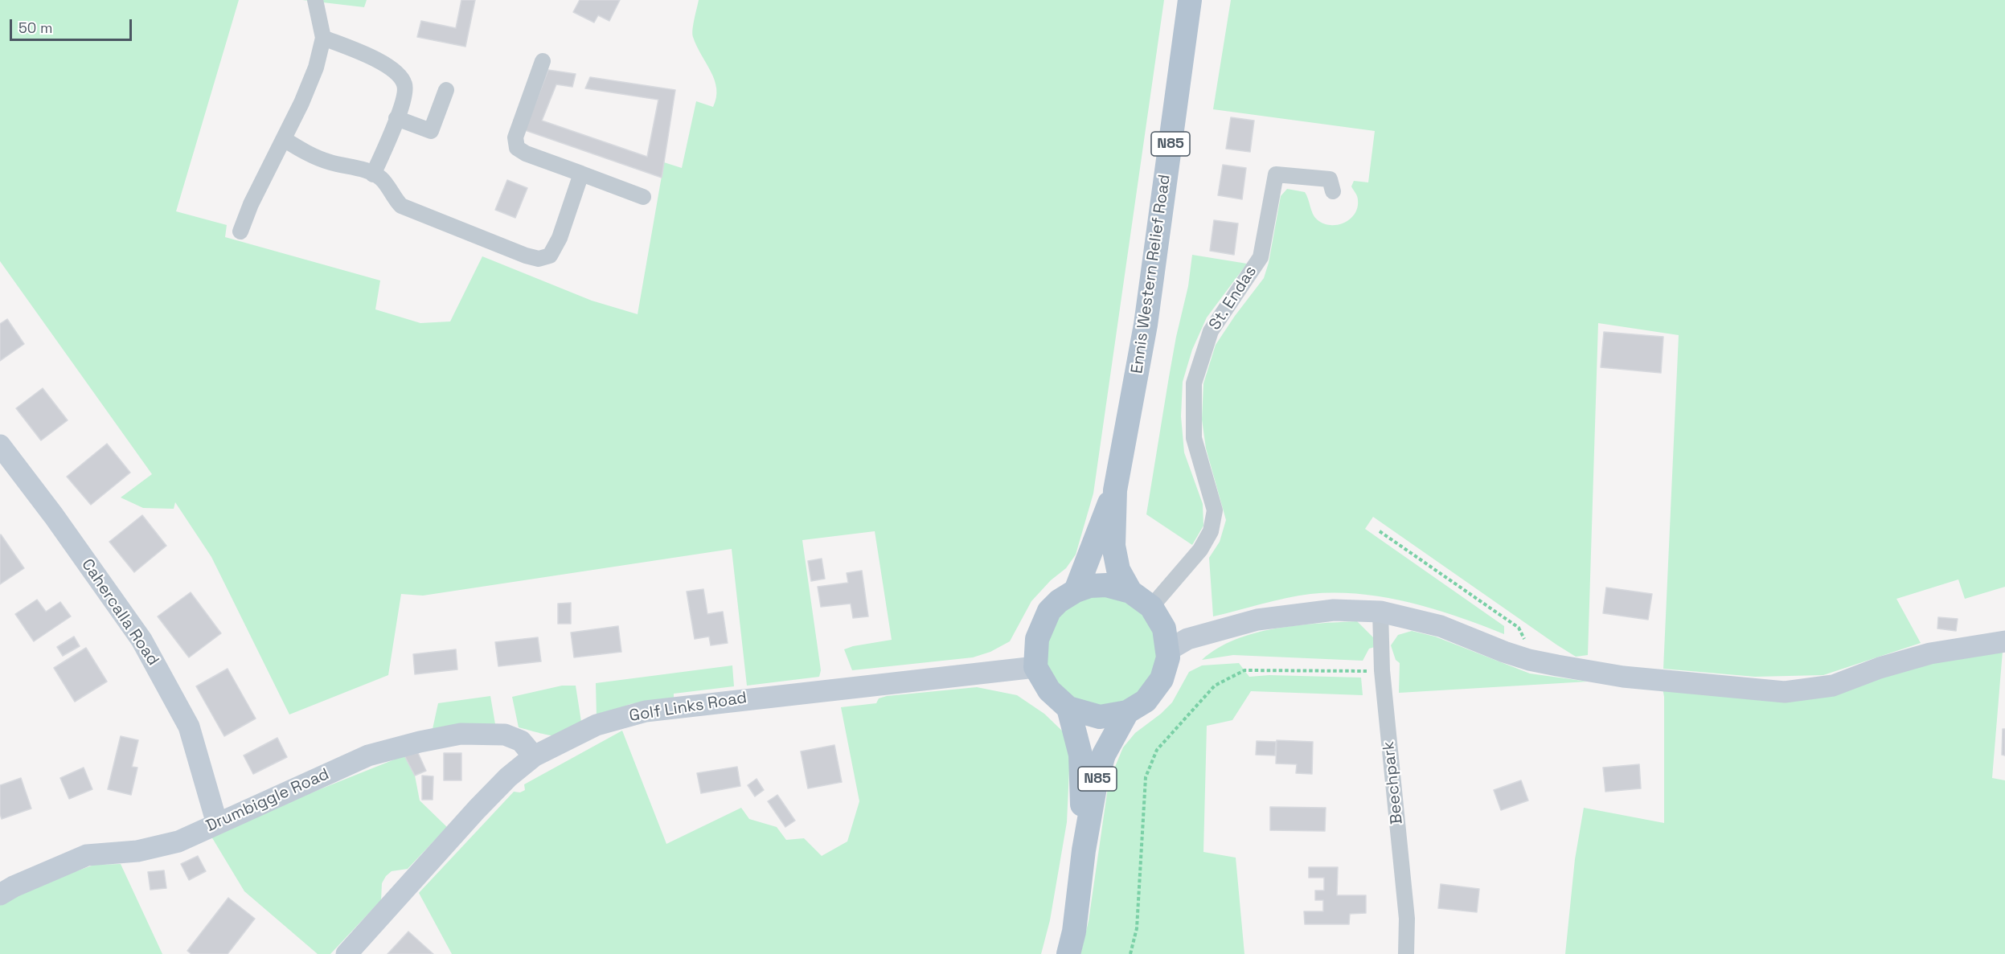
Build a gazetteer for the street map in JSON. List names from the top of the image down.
{
  "streets": {
    "main road": [
      "N85",
      "Ennis Western Relief Road",
      "Cahercalla Road",
      "Golf Links Road",
      "Drumbiggle Road"
    ],
    "street": ["St. Endas", "Beechpark"]
  },
  "crossings": [
    ["N85", "Ennis Western Relief Road"],
    ["N85", "St. Endas"],
    ["N85", "Golf Links Road"],
    ["Ennis Western Relief Road", "St. Endas"],
    ["Ennis Western Relief Road", "Golf Links Road"],
    ["St. Endas", "Golf Links Road"],
    ["Cahercalla Road", "Drumbiggle Road"],
    ["Golf Links Road", "Drumbiggle Road"]
  ],
  "scale_bar": "50 m"
}
